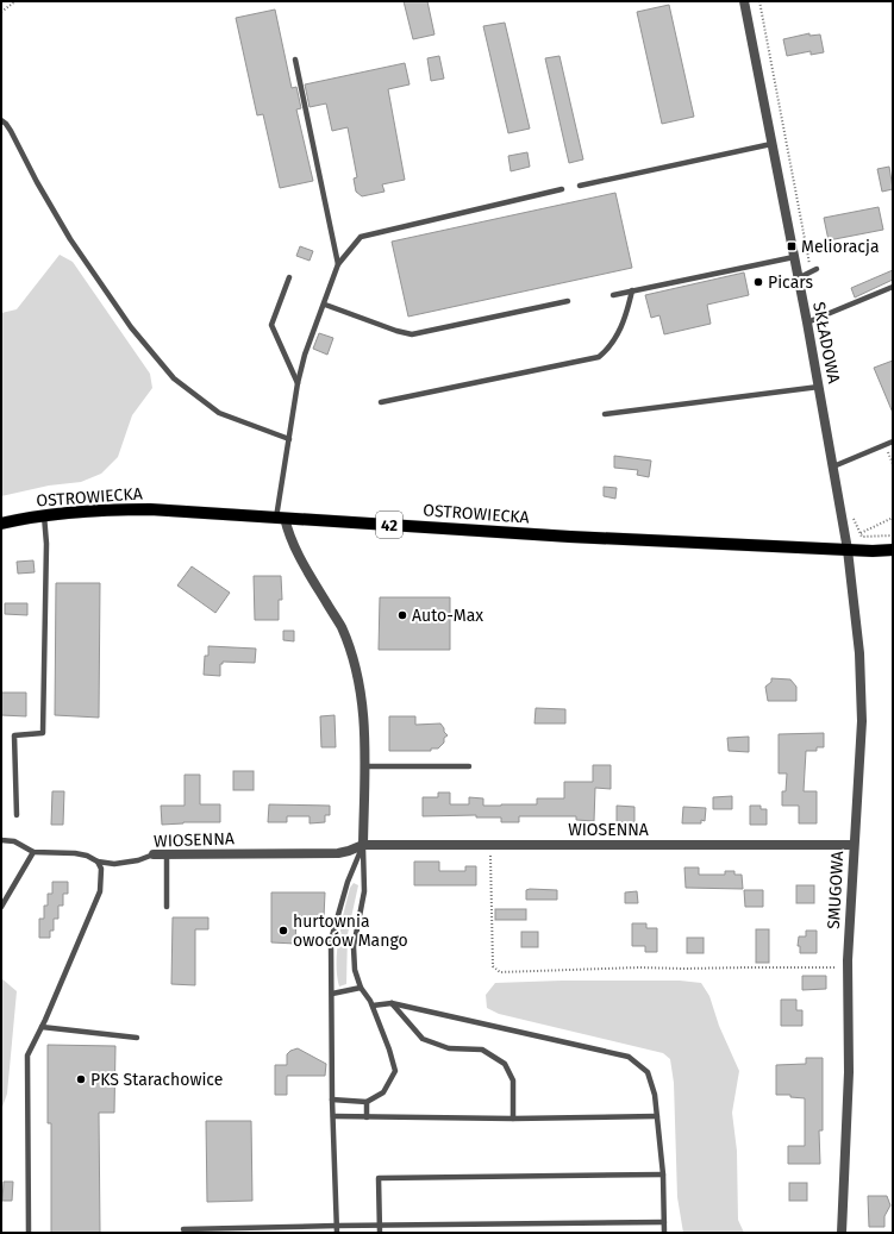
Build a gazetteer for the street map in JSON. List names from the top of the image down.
{
  "streets": {
    "main road": ["OSTROWIECKA", "42"],
    "street": ["SKŁADOWA", "WIOSENNA", "SMUGOWA"]
  },
  "crossings": [
    ["SKŁADOWA", "OSTROWIECKA"],
    ["SKŁADOWA", "SMUGOWA"],
    ["OSTROWIECKA", "SMUGOWA"],
    ["WIOSENNA", "SMUGOWA"]
  ],
  "places": {
    "transit": ["Melioracja"],
    "other": [
      "Picars",
      "Auto-Max",
      "hurtownia owoców Mango",
      "PKS Starachowice"
    ]
  }
}
